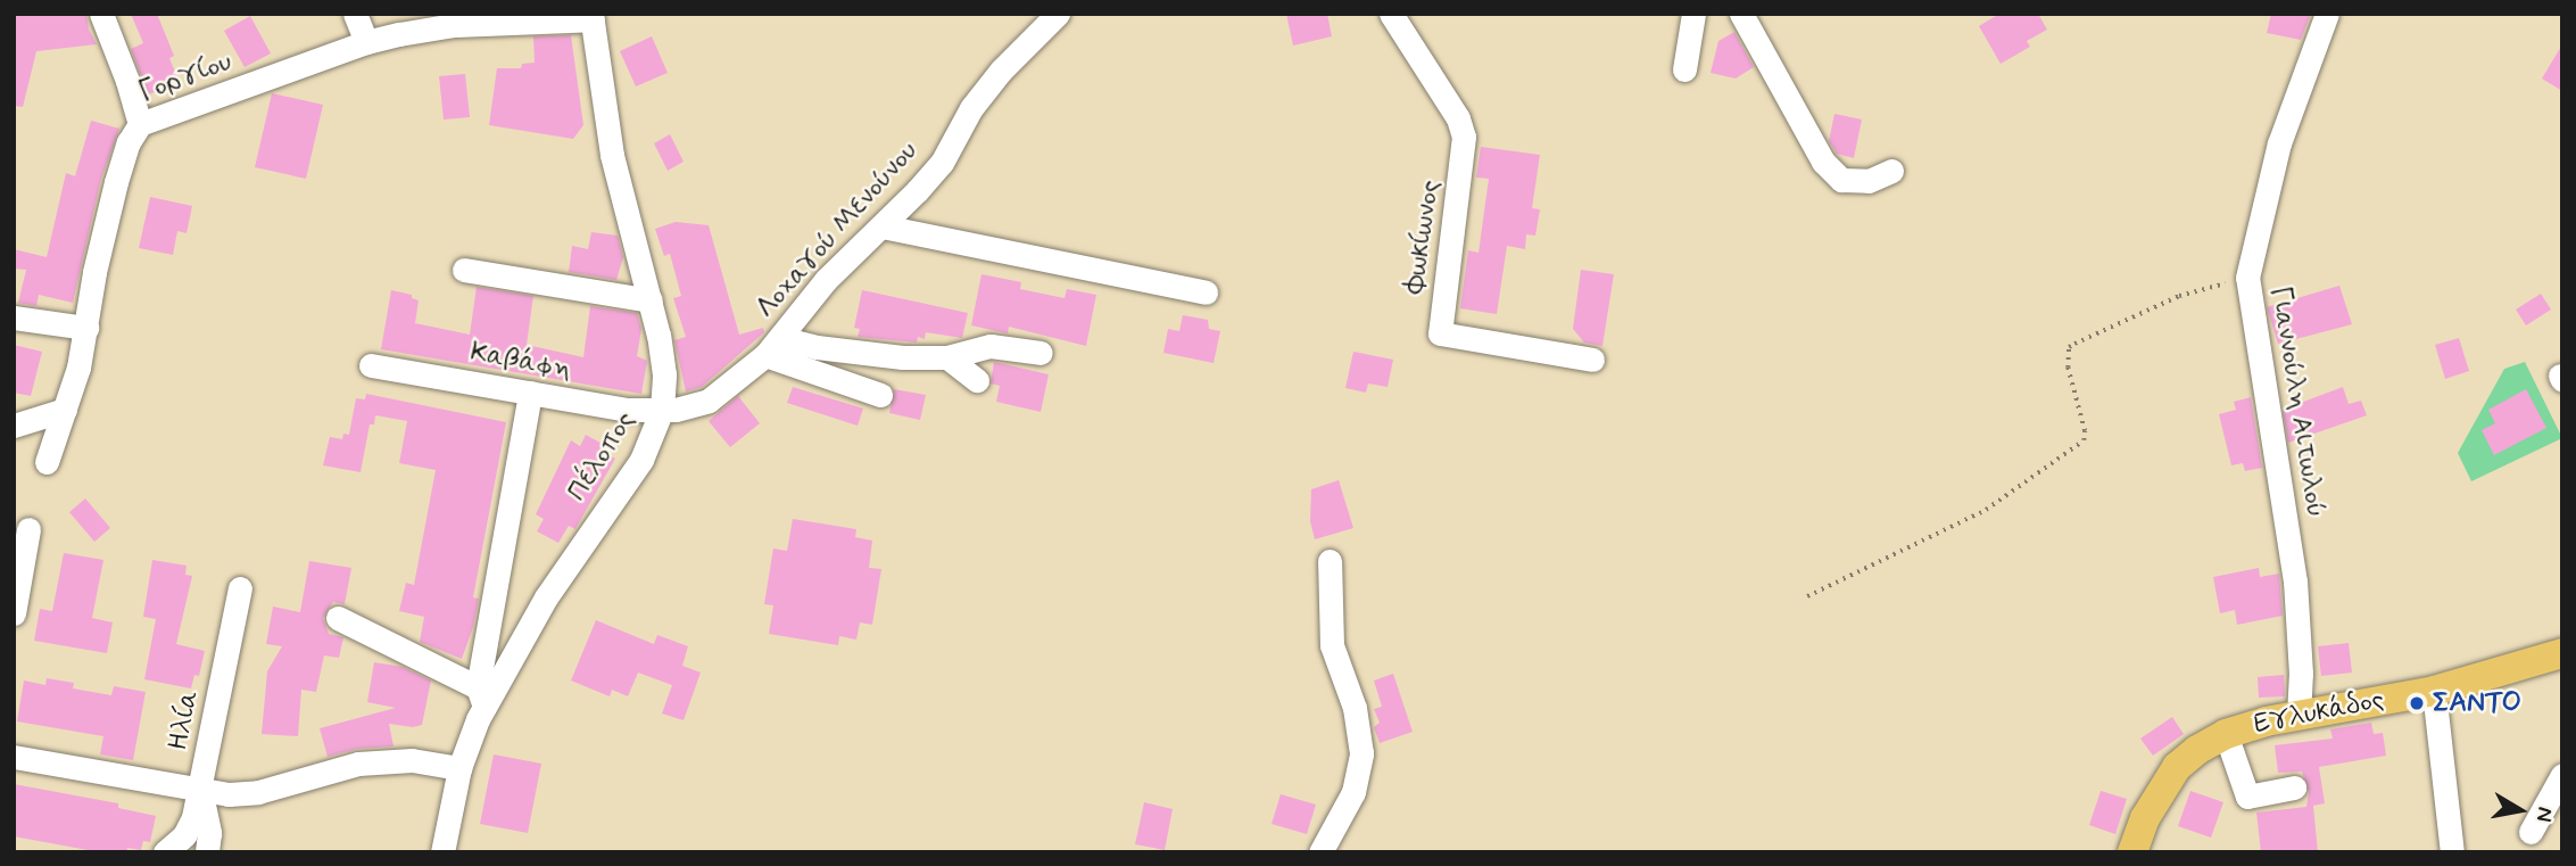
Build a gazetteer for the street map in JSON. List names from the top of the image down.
{
  "streets": {
    "main road": ["Εγλυκάδος"],
    "street": [
      "Γοργίου",
      "Λοχαγού Μενούνου",
      "Φωκίωνος",
      "Καβάφη",
      "Γιαννούλη Αιτωλού",
      "Πέλοπος",
      "Ηλία"
    ]
  },
  "crossings": [
    ["Γοργίου", "Πέλοπος"],
    ["Λοχαγού Μενούνου", "Καβάφη"],
    ["Λοχαγού Μενούνου", "Πέλοπος"],
    ["Καβάφη", "Πέλοπος"],
    ["Γιαννούλη Αιτωλού", "Εγλυκάδος"]
  ],
  "places": ["ΣΑΝΤΟ"],
  "north": "right"
}
